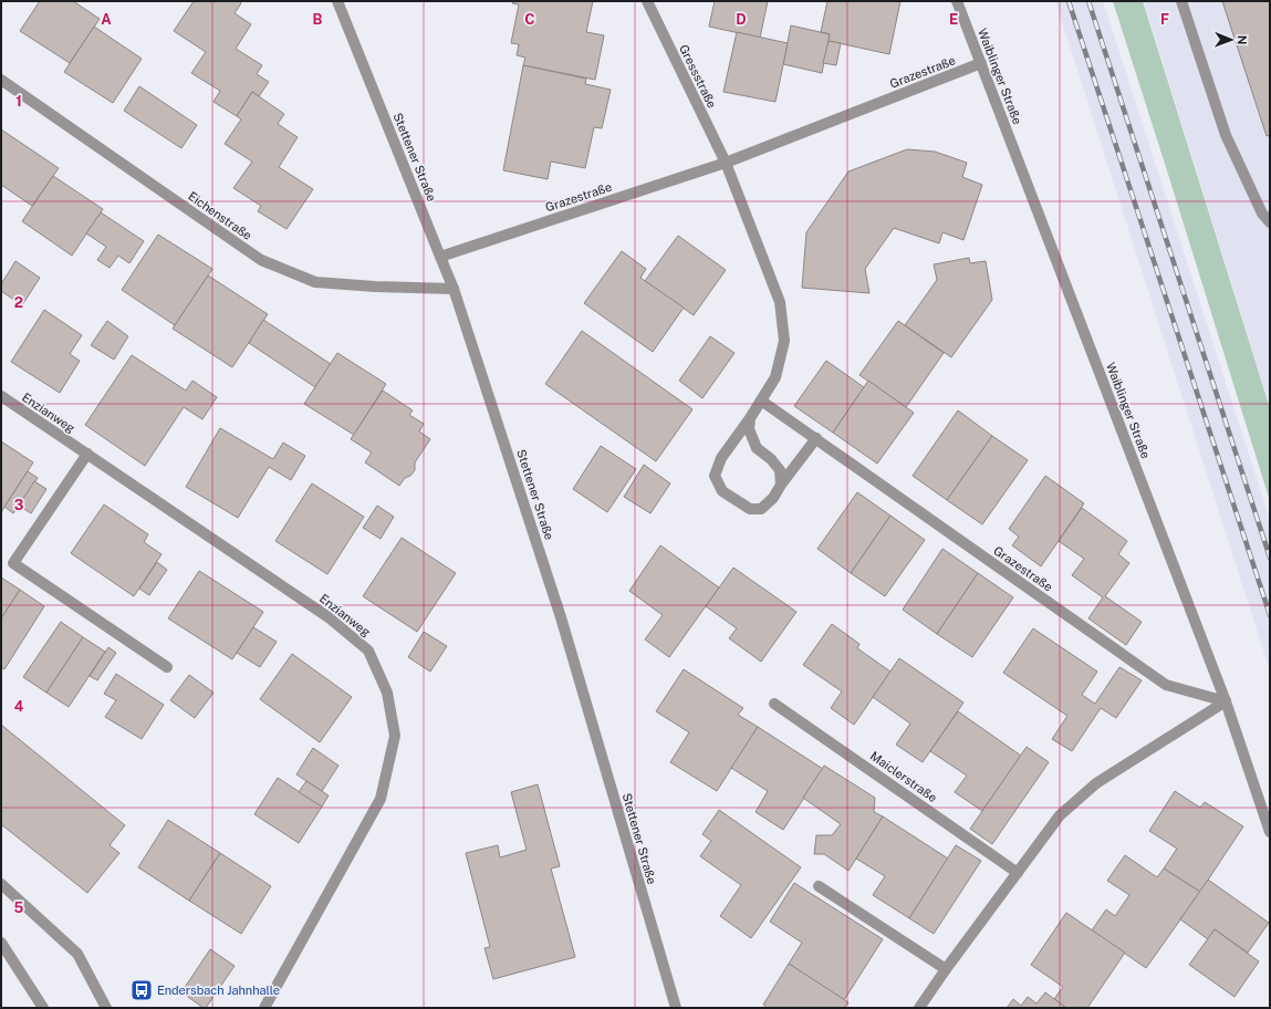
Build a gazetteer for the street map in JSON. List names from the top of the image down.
{
  "streets": {
    "street": [
      "Grazestraße",
      "Gressstraße",
      "Waiblinger Straße",
      "Stettener Straße",
      "Eichenstraße",
      "Enzianweg",
      "Maiclerstraße"
    ]
  },
  "crossings": [
    ["Grazestraße", "Gressstraße"],
    ["Grazestraße", "Waiblinger Straße"],
    ["Grazestraße", "Stettener Straße"],
    ["Stettener Straße", "Eichenstraße"]
  ],
  "places": {
    "bus stop": ["Endersbach Jahnhalle"]
  },
  "north": "right",
  "grid": {
    "columns": [
      "A",
      "B",
      "C",
      "D",
      "E",
      "F"
    ],
    "rows": [
      "1",
      "2",
      "3",
      "4",
      "5"
    ]
  }
}
